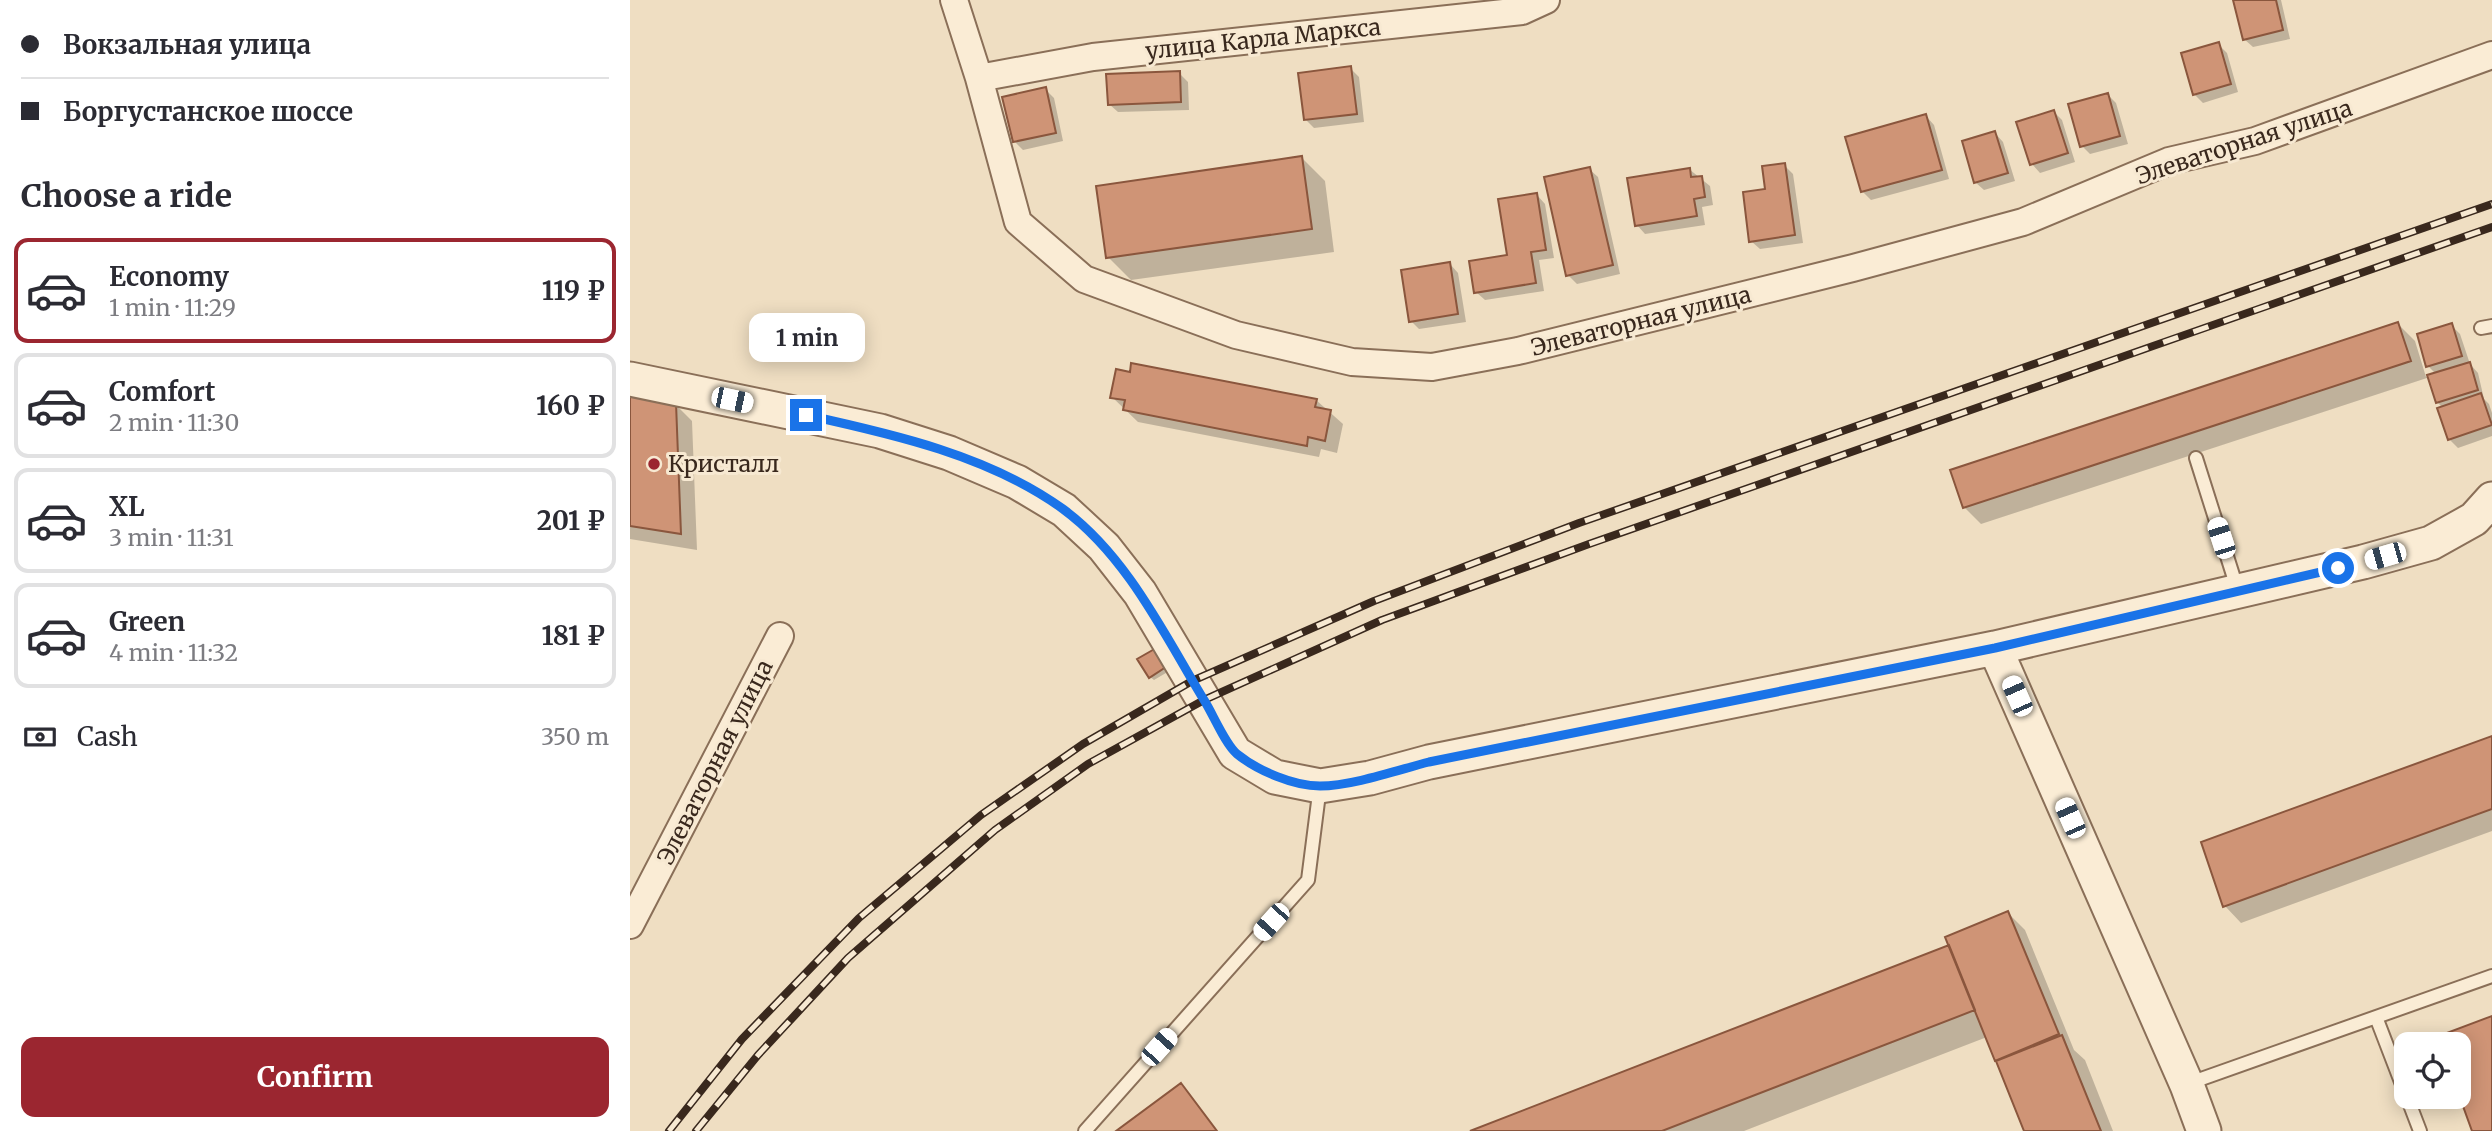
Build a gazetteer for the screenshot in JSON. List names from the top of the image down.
{
  "streets": {
    "street": ["улица Карла Маркса", "Элеваторная улица"]
  },
  "crossings": [
    ["улица Карла Маркса", "Элеваторная улица"]
  ],
  "places": ["Кристалл"],
  "page": {
    "banner": ["Вокзальная улица", "Боргустанское шоссе"],
    "heading": "Choose a ride",
    "list": [
      {
        "name": "Economy",
        "note": "1 min · 11:29",
        "value": "119 ₽"
      },
      {
        "name": "Comfort",
        "note": "2 min · 11:30",
        "value": "160 ₽"
      },
      {
        "name": "XL",
        "note": "3 min · 11:31",
        "value": "201 ₽"
      },
      {
        "name": "Green",
        "note": "4 min · 11:32",
        "value": "181 ₽"
      }
    ],
    "bubble": "1 min",
    "pay": ["Cash", "350 m"],
    "buttons": "Confirm"
  }
}
